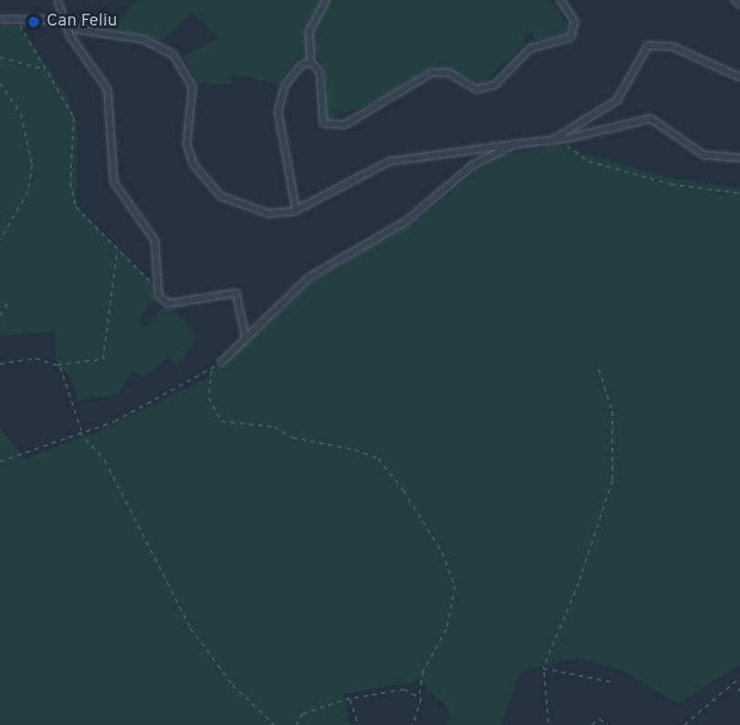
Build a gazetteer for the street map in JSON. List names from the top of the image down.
{
  "places": ["Can Feliu"]
}
